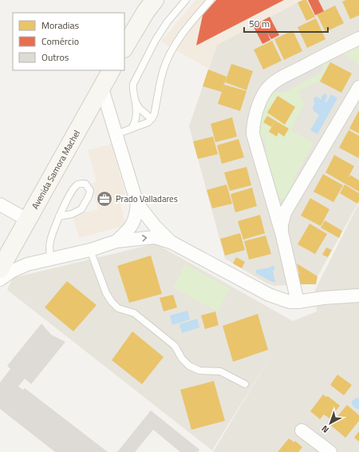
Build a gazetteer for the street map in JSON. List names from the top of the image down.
{
  "streets": {
    "main road": ["Avenida Samora Machel"]
  },
  "places": {
    "office": ["Prado Valladares"]
  },
  "legend": ["Moradias", "Comércio", "Outros"],
  "scale_bar": "50 m",
  "north": "bottom left"
}
